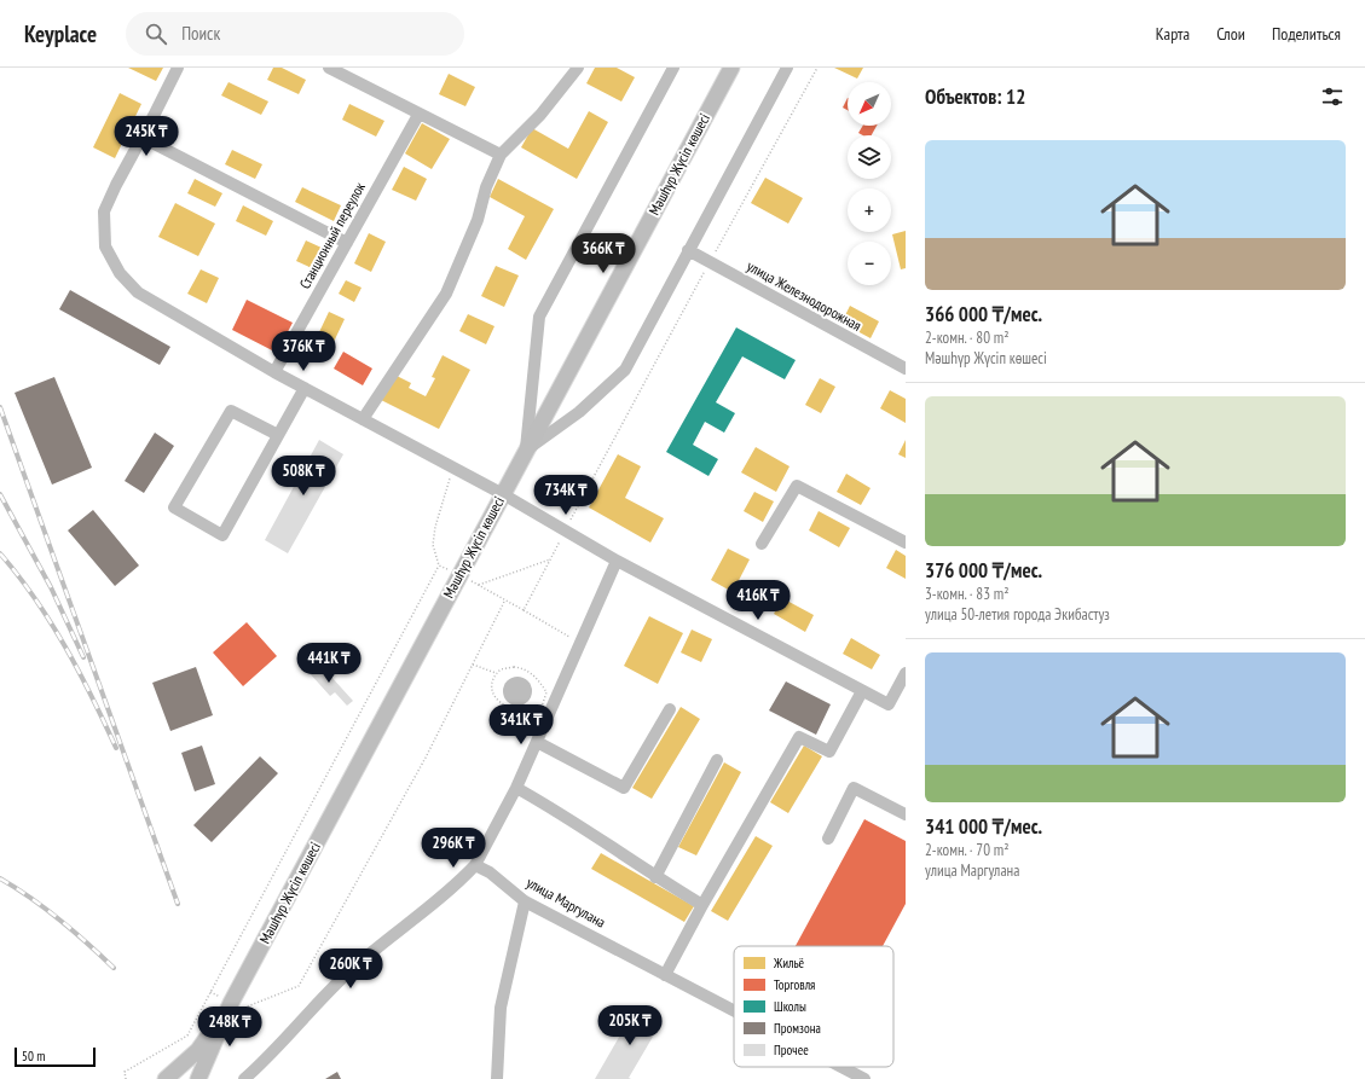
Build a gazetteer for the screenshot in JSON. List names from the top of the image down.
{
  "streets": {
    "main road": ["Мәшһүр Жүсіп көшесі"],
    "street": ["Станционный переулок", "улица Железнодорожная", "улица Маргулана"]
  },
  "legend": [
    "Жильё",
    "Торговля",
    "Школы",
    "Промзона",
    "Прочее"
  ],
  "scale_bar": "50 m",
  "north": "bottom left",
  "page": {
    "header": "Keyplace",
    "search": "Поиск",
    "nav": ["Карта", "Слои", "Поделиться"],
    "heading": "Объектов: 12",
    "map_buttons": ["+", "−"],
    "price": [
      "245K ₸",
      "366K ₸",
      "376K ₸",
      "508K ₸",
      "734K ₸",
      "416K ₸",
      "441K ₸",
      "341K ₸",
      "296K ₸",
      "260K ₸",
      "205K ₸",
      "248K ₸"
    ],
    "list": [
      {
        "name": "366 000 ₸/мес.",
        "note": "2-комн. · 80 m² · Мәшһүр Жүсіп көшесі"
      },
      {
        "name": "376 000 ₸/мес.",
        "note": "3-комн. · 83 m² · улица 50-летия города Экибастуз"
      },
      {
        "name": "341 000 ₸/мес.",
        "note": "2-комн. · 70 m² · улица Маргулана"
      }
    ],
    "scale": "50 m"
  }
}
